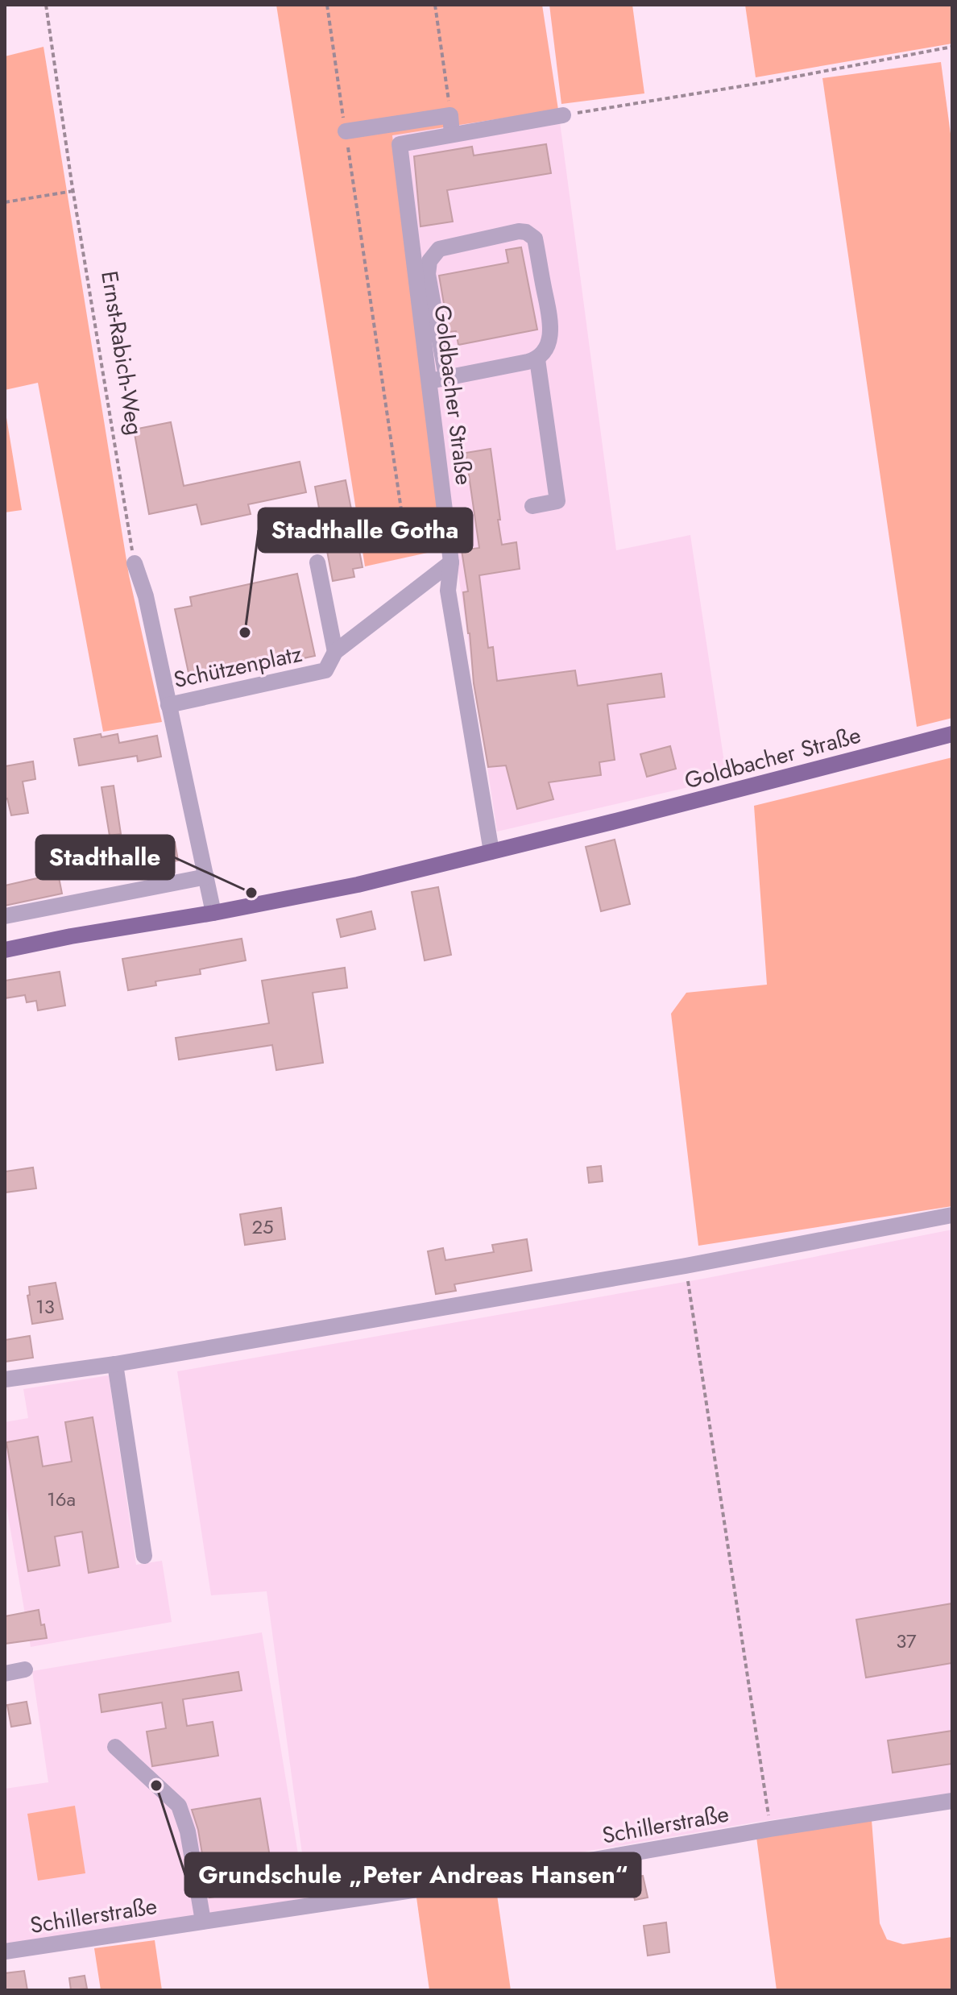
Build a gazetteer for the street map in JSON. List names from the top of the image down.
{
  "streets": {
    "main road": ["Goldbacher Straße"],
    "street": ["Schützenplatz", "Schillerstraße"],
    "path": ["Ernst-Rabich-Weg"]
  },
  "crossings": [
    ["Goldbacher Straße", "Schützenplatz"]
  ],
  "places": ["Stadthalle Gotha", "Stadthalle", "Grundschule „Peter Andreas Hansen“"],
  "house_numbers": [
    "25",
    "13",
    "16a",
    "37"
  ]
}
